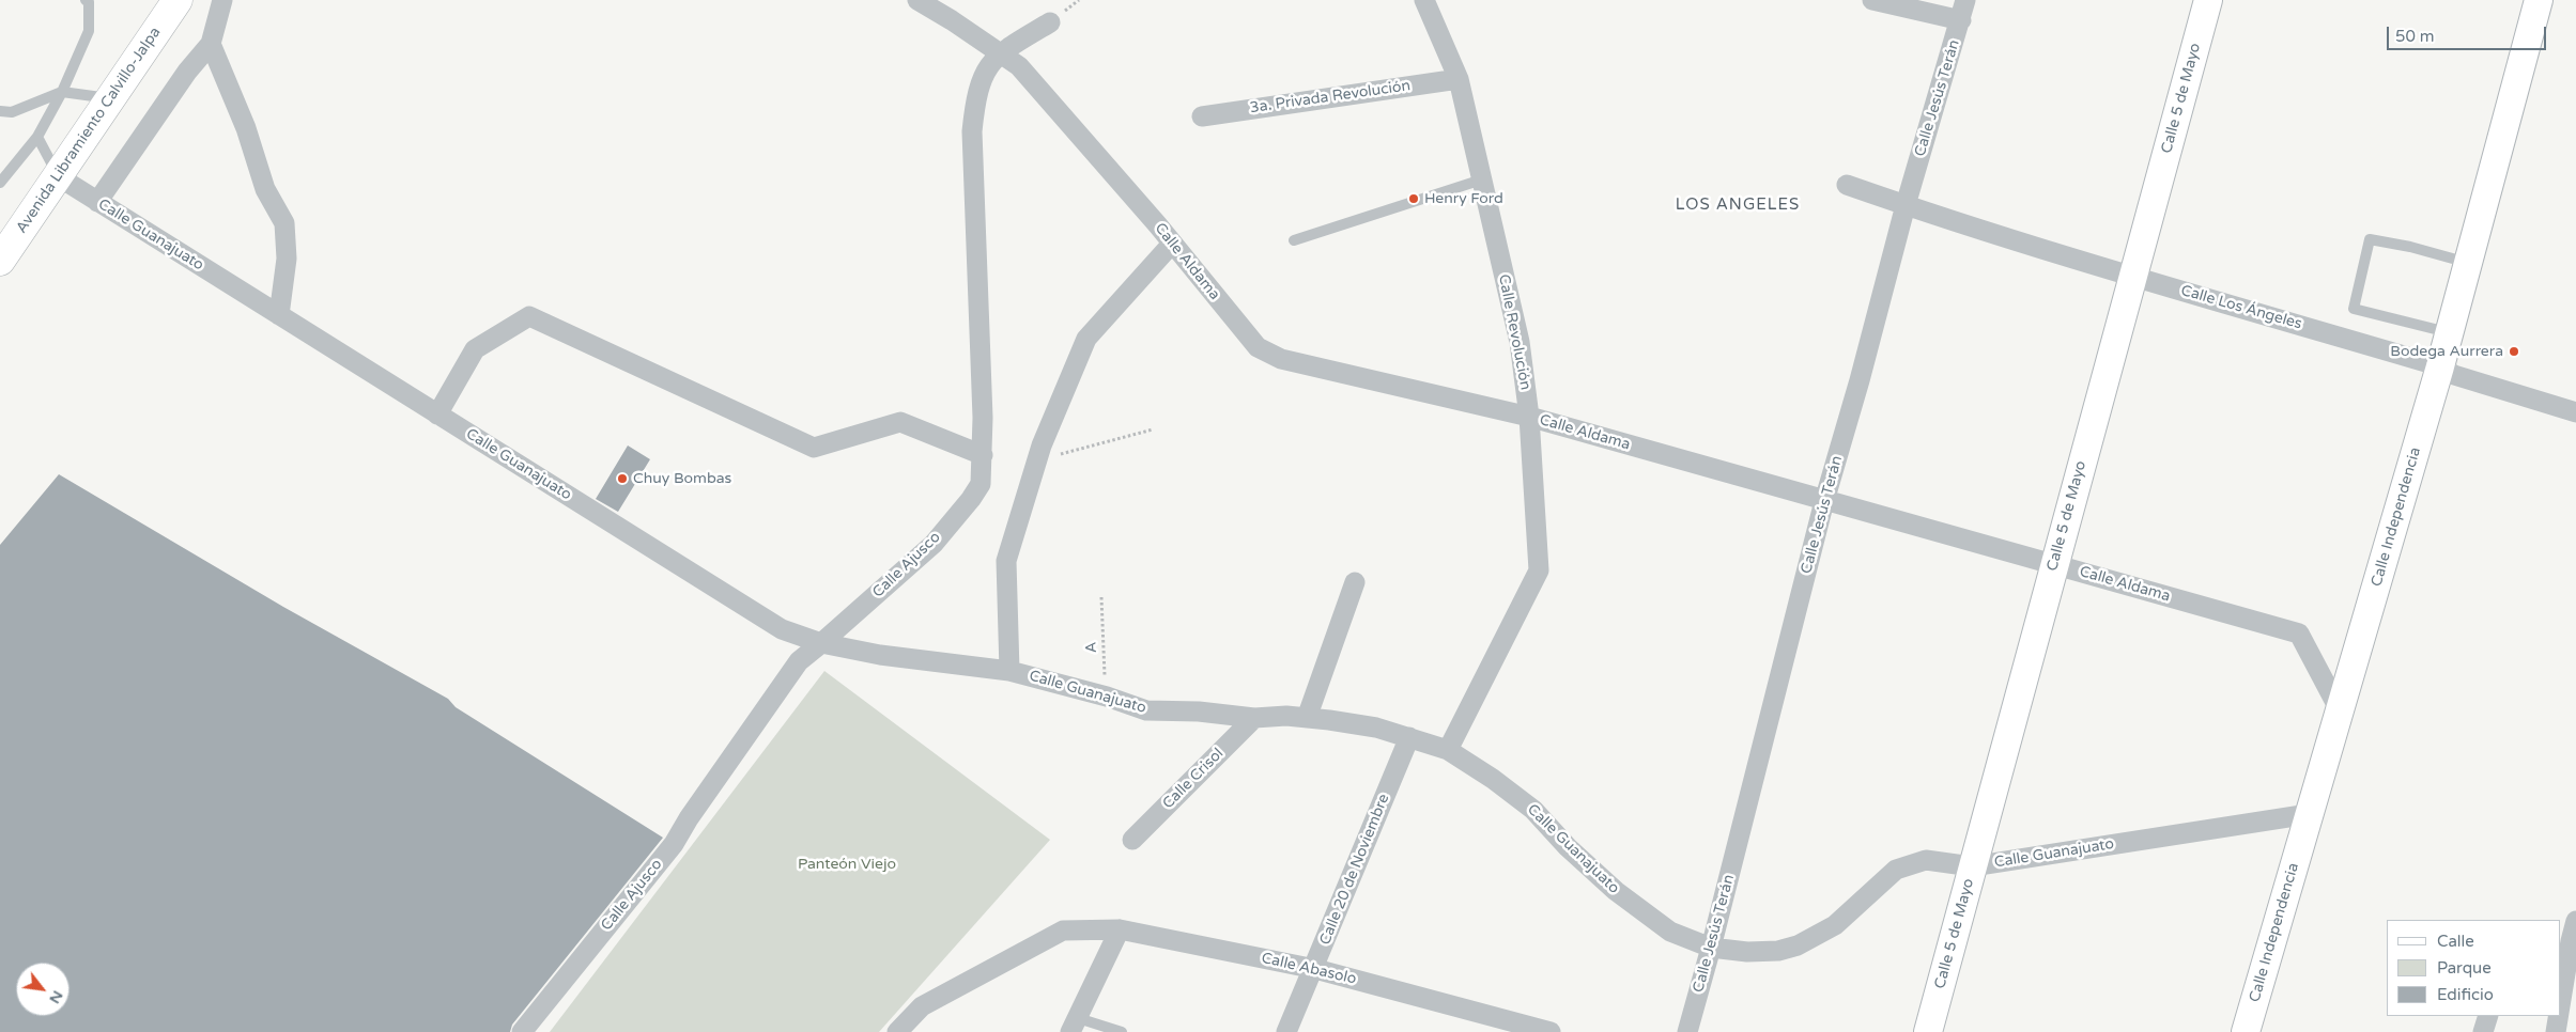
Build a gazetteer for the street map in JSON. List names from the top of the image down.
{
  "streets": {
    "main road": ["Calle 5 de Mayo", "Avenida Libramiento Calvillo-Jalpa", "Calle Independencia"],
    "street": [
      "3a. Privada Revolución",
      "Calle Jesús Terán",
      "Calle Guanajuato",
      "Calle Aldama",
      "Calle Los Ángeles",
      "Calle Revolución",
      "Calle Ajusco",
      "Calle Crisol",
      "Calle 20 de Noviembre",
      "Calle Abasolo"
    ],
    "path": ["A"]
  },
  "crossings": [
    ["3a. Privada Revolución", "Calle Revolución"],
    ["Calle Jesús Terán", "Calle Guanajuato"],
    ["Calle Jesús Terán", "Calle Aldama"],
    ["Calle Jesús Terán", "Calle Los Ángeles"],
    ["Calle 5 de Mayo", "Calle Guanajuato"],
    ["Calle 5 de Mayo", "Calle Aldama"],
    ["Calle 5 de Mayo", "Calle Los Ángeles"],
    ["Avenida Libramiento Calvillo-Jalpa", "Calle Guanajuato"],
    ["Calle Guanajuato", "Calle Aldama"],
    ["Calle Guanajuato", "Calle Revolución"],
    ["Calle Guanajuato", "Calle Independencia"],
    ["Calle Guanajuato", "Calle Ajusco"],
    ["Calle Guanajuato", "A"],
    ["Calle Guanajuato", "Calle Crisol"],
    ["Calle Guanajuato", "Calle 20 de Noviembre"],
    ["Calle Aldama", "Calle Revolución"],
    ["Calle Aldama", "Calle Independencia"],
    ["Calle Aldama", "Calle Ajusco"],
    ["Calle Los Ángeles", "Calle Independencia"],
    ["Calle 20 de Noviembre", "Calle Abasolo"]
  ],
  "districts": ["LOS ANGELES"],
  "parks": ["Panteón Viejo"],
  "places": ["Henry Ford", "Bodega Aurrera", "Chuy Bombas"],
  "legend": ["Calle", "Parque", "Edificio"],
  "scale_bar": "50 m",
  "north": "bottom right"
}
